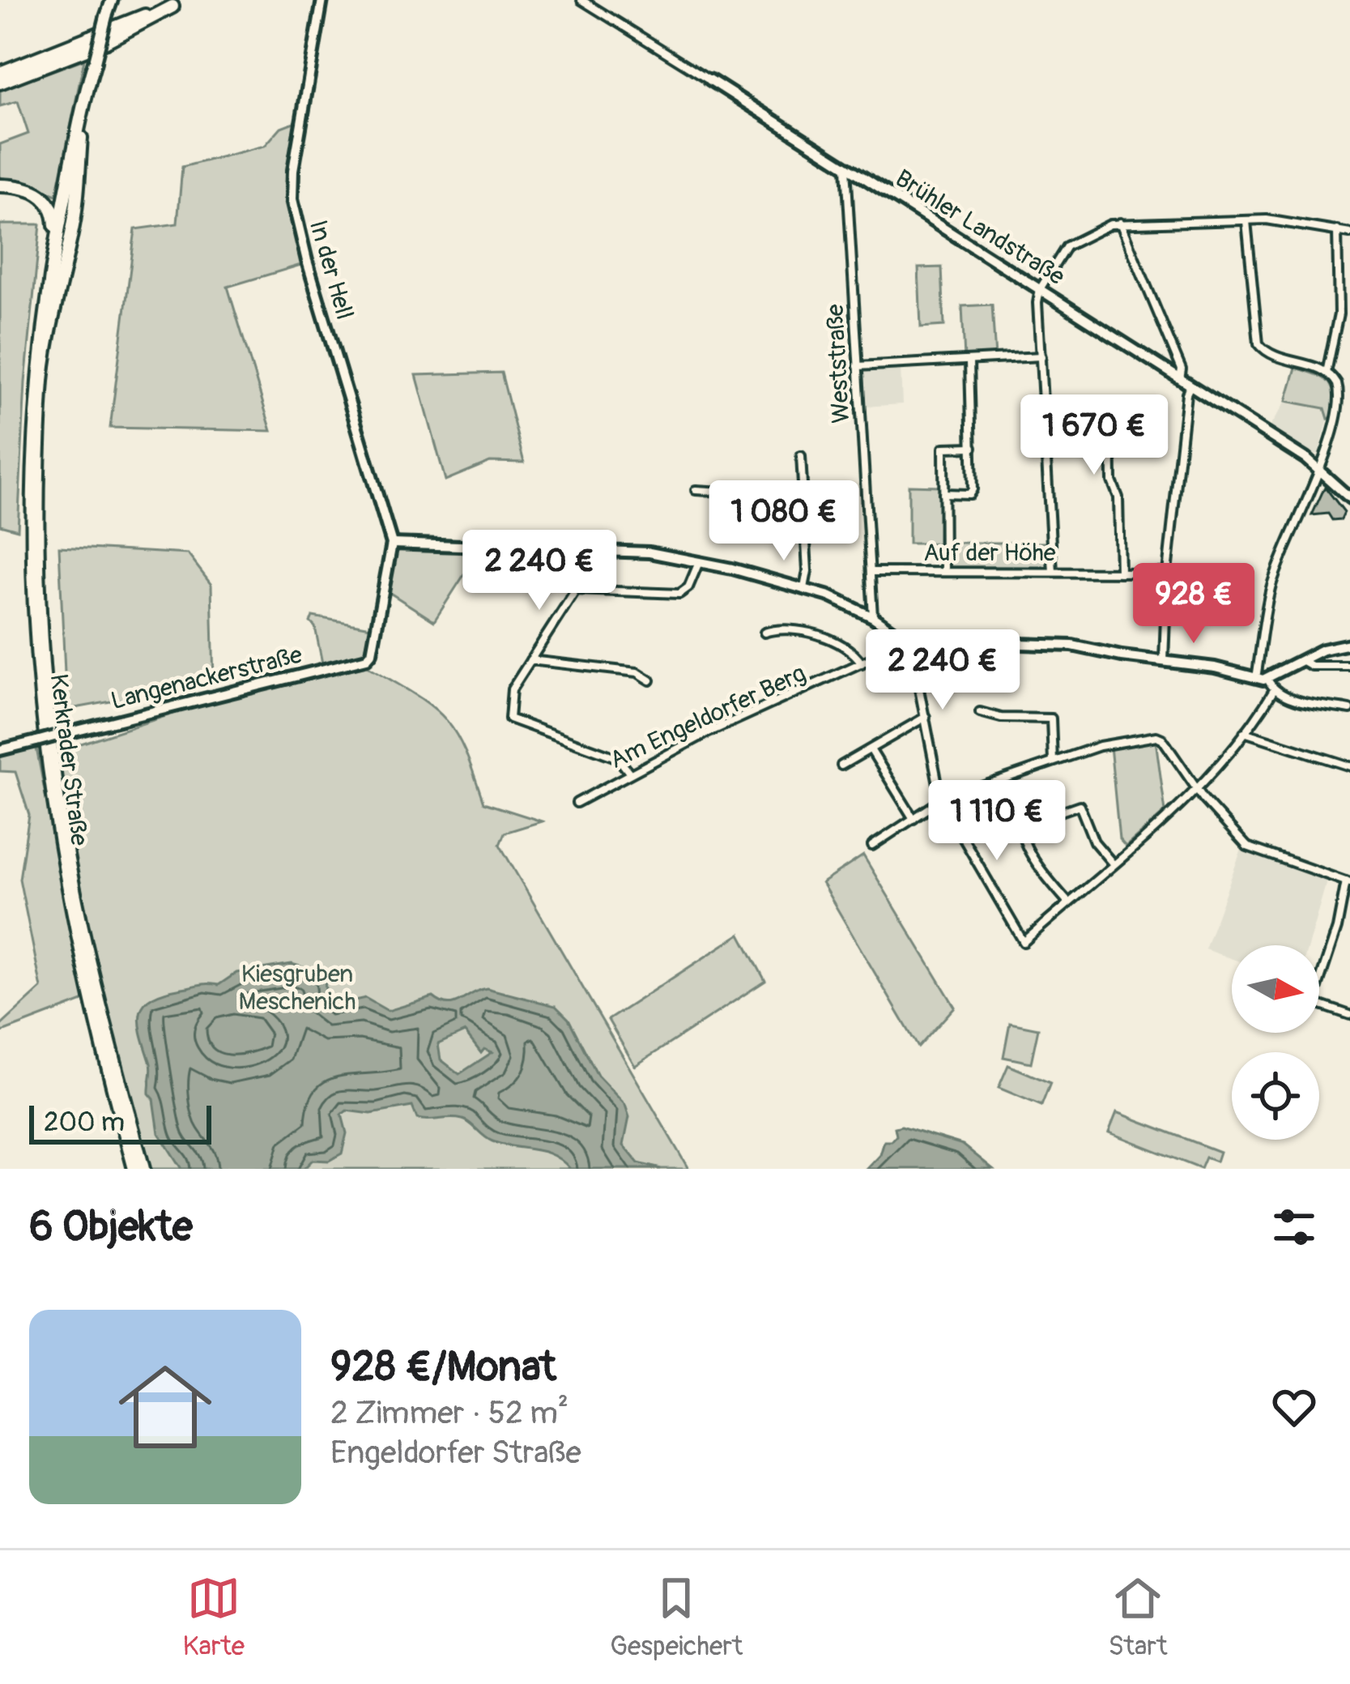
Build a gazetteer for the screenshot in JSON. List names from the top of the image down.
{
  "streets": {
    "highway": ["Kerkrader Straße"],
    "street": [
      "Brühler Landstraße",
      "In der Hell",
      "Weststraße",
      "Auf der Höhe",
      "Langenackerstraße",
      "Am Engeldorfer Berg"
    ]
  },
  "crossings": [
    ["Brühler Landstraße", "Weststraße"],
    ["In der Hell", "Langenackerstraße"],
    ["Weststraße", "Auf der Höhe"]
  ],
  "parks": ["Kiesgruben Meschenich"],
  "scale_bar": "200 m",
  "north": "right",
  "page": {
    "price": [
      "1 670 €",
      "1 080 €",
      "2 240 €",
      "928 €",
      "2 240 €",
      "1 110 €"
    ],
    "scale": "200 m",
    "heading": "6 Objekte",
    "list": [
      {
        "name": "928 €/Monat",
        "note": "2 Zimmer · 52 m² · Engeldorfer Straße"
      }
    ],
    "tabs": ["Karte", "Gespeichert", "Start"]
  }
}
